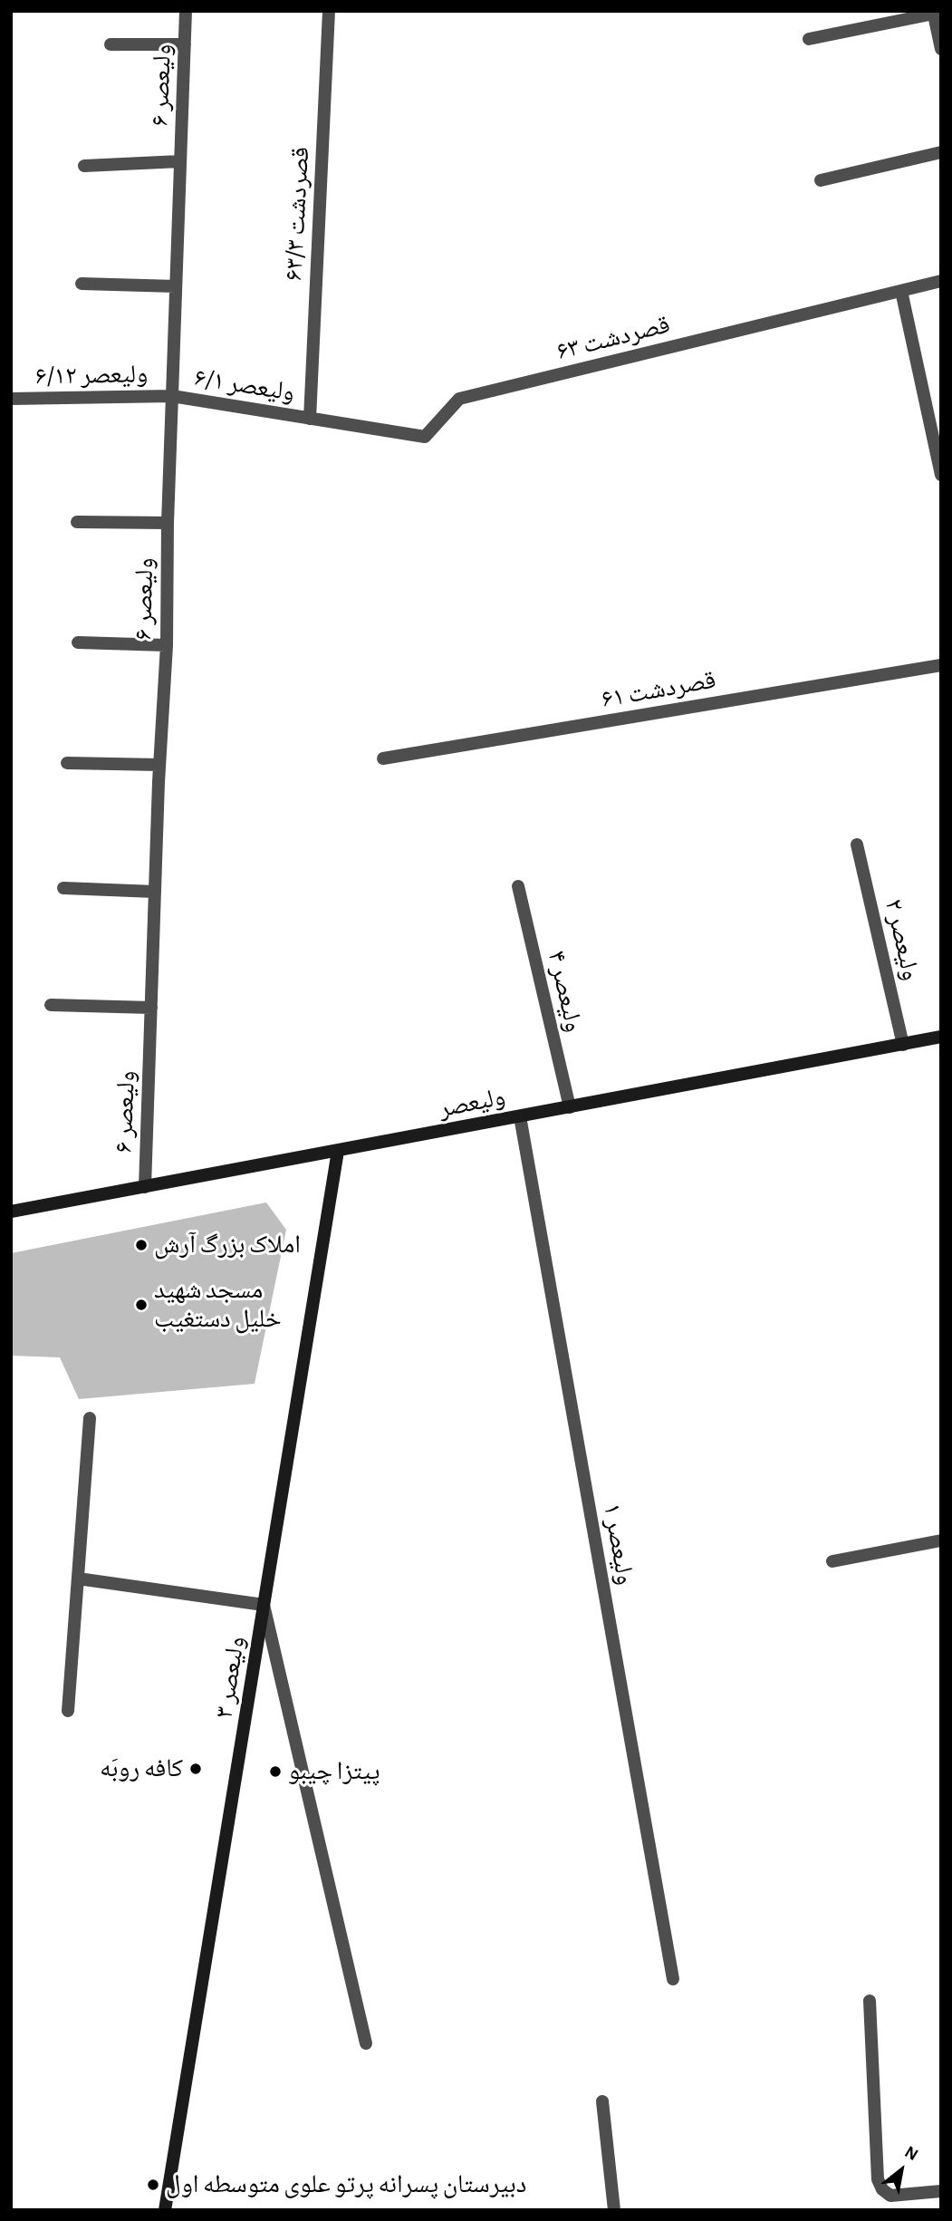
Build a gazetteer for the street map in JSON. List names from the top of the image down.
{
  "streets": {
    "street": [
      "۶ ولیعصر",
      "۶۳/۳ قصردشت",
      "۶۳ قصردشت",
      "۶/۱۲ ولیعصر",
      "۶/۱ ولیعصر",
      "۶۱ قصردشت",
      "۲ ولیعصر",
      "۴ ولیعصر",
      "ولیعصر",
      "۱ ولیعصر",
      "۳ ولیعصر"
    ]
  },
  "crossings": [
    ["۶ ولیعصر", "۶/۱۲ ولیعصر"],
    ["۶ ولیعصر", "۶/۱ ولیعصر"],
    ["۶ ولیعصر", "ولیعصر"],
    ["۶۳/۳ قصردشت", "۶۳ قصردشت"],
    ["۶۳/۳ قصردشت", "۶/۱ ولیعصر"],
    ["۶۳ قصردشت", "۶/۱ ولیعصر"],
    ["۶/۱۲ ولیعصر", "۶/۱ ولیعصر"],
    ["۲ ولیعصر", "ولیعصر"],
    ["۴ ولیعصر", "ولیعصر"],
    ["ولیعصر", "۱ ولیعصر"],
    ["ولیعصر", "۳ ولیعصر"]
  ],
  "places": [
    "املاک بزرگ آرش",
    "مسجد شهید خلیل دستغیب",
    "کافه روبَه",
    "پیتزا چیبو",
    "دبیرستان پسرانه پرتو علوی متوسطه اول"
  ],
  "north": "top right"
}
